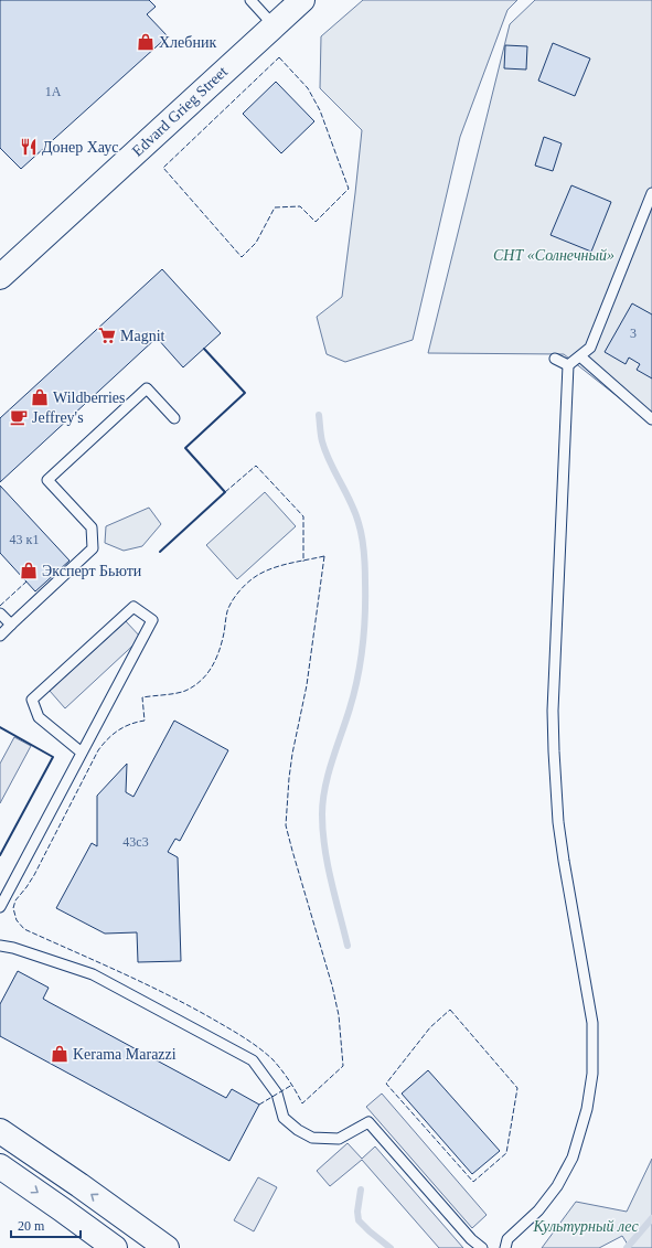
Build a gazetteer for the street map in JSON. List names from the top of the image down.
{
  "streets": {
    "street": ["Edvard Grieg Street"]
  },
  "parks": ["СНТ «Солнечный»", "Культурный лес"],
  "places": {
    "shop": [
      "Хлебник",
      "Wildberries",
      "Эксперт Бьюти",
      "Kerama Marazzi"
    ],
    "restaurant": ["Донер Хаус"],
    "supermarket": ["Magnit"],
    "cafe": ["Jeffrey's"]
  },
  "house_numbers": [
    "1А",
    "3",
    "43 к1",
    "43с3"
  ],
  "scale_bar": "20 m"
}
